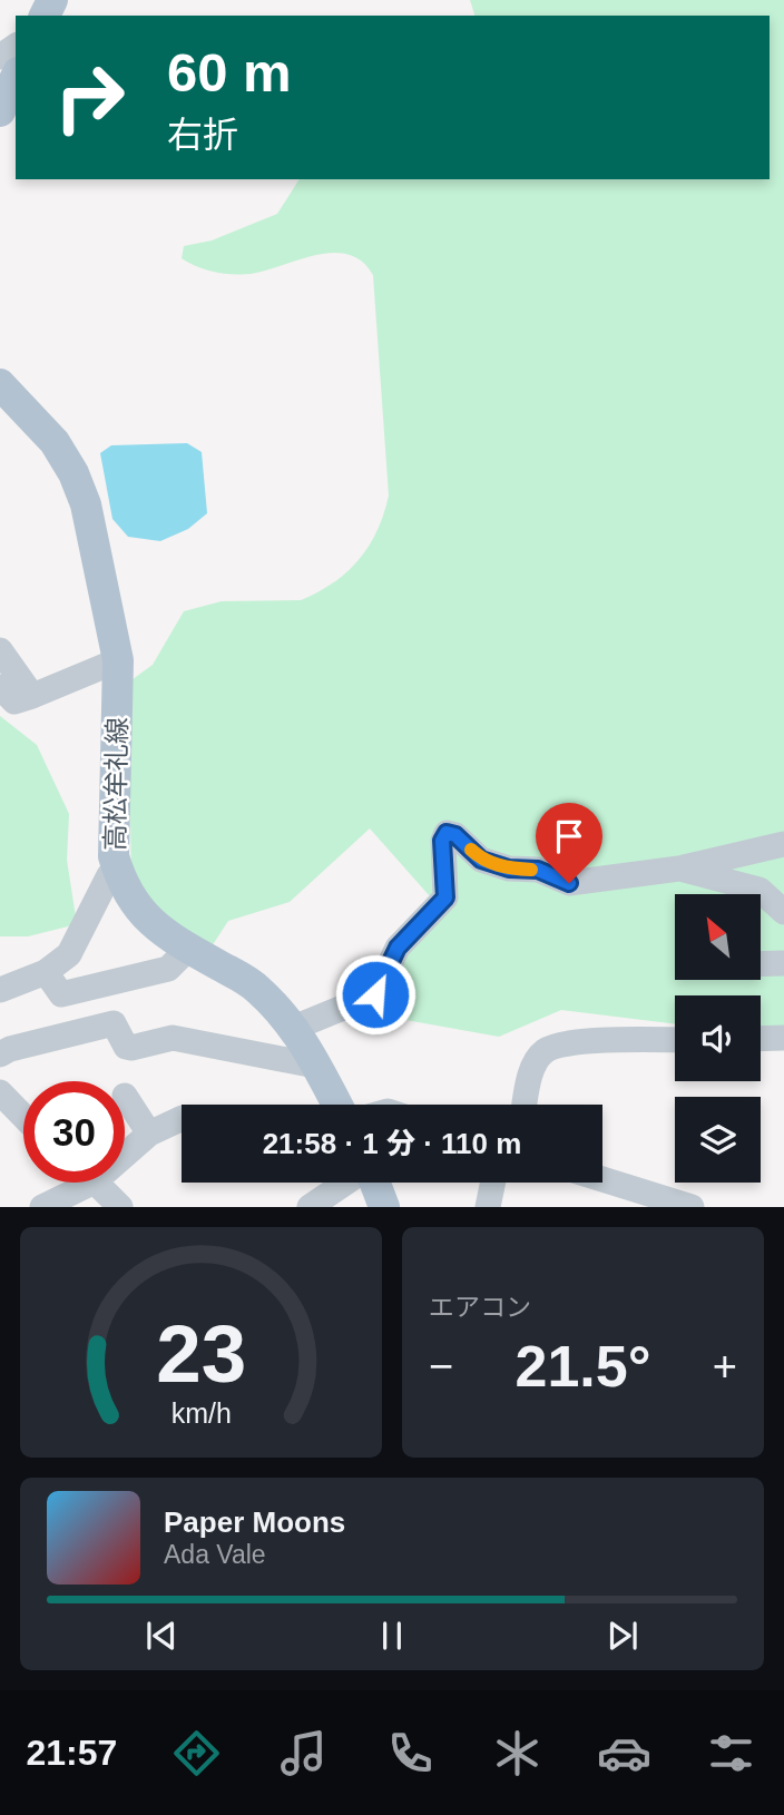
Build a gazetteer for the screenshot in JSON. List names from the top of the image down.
{
  "streets": {
    "main road": ["高松牟礼線"]
  },
  "north": "top left",
  "page": {
    "turn": ["60 m", "右折"],
    "limit": "30",
    "trip": "21:58 · 1 分 · 110 m",
    "tile": "エアコン",
    "heat": ["−", "21.5°", "+"],
    "song": ["Paper Moons", "Ada Vale"],
    "tabs": "21:57",
    "gauge": ["23", "km/h"]
  }
}
